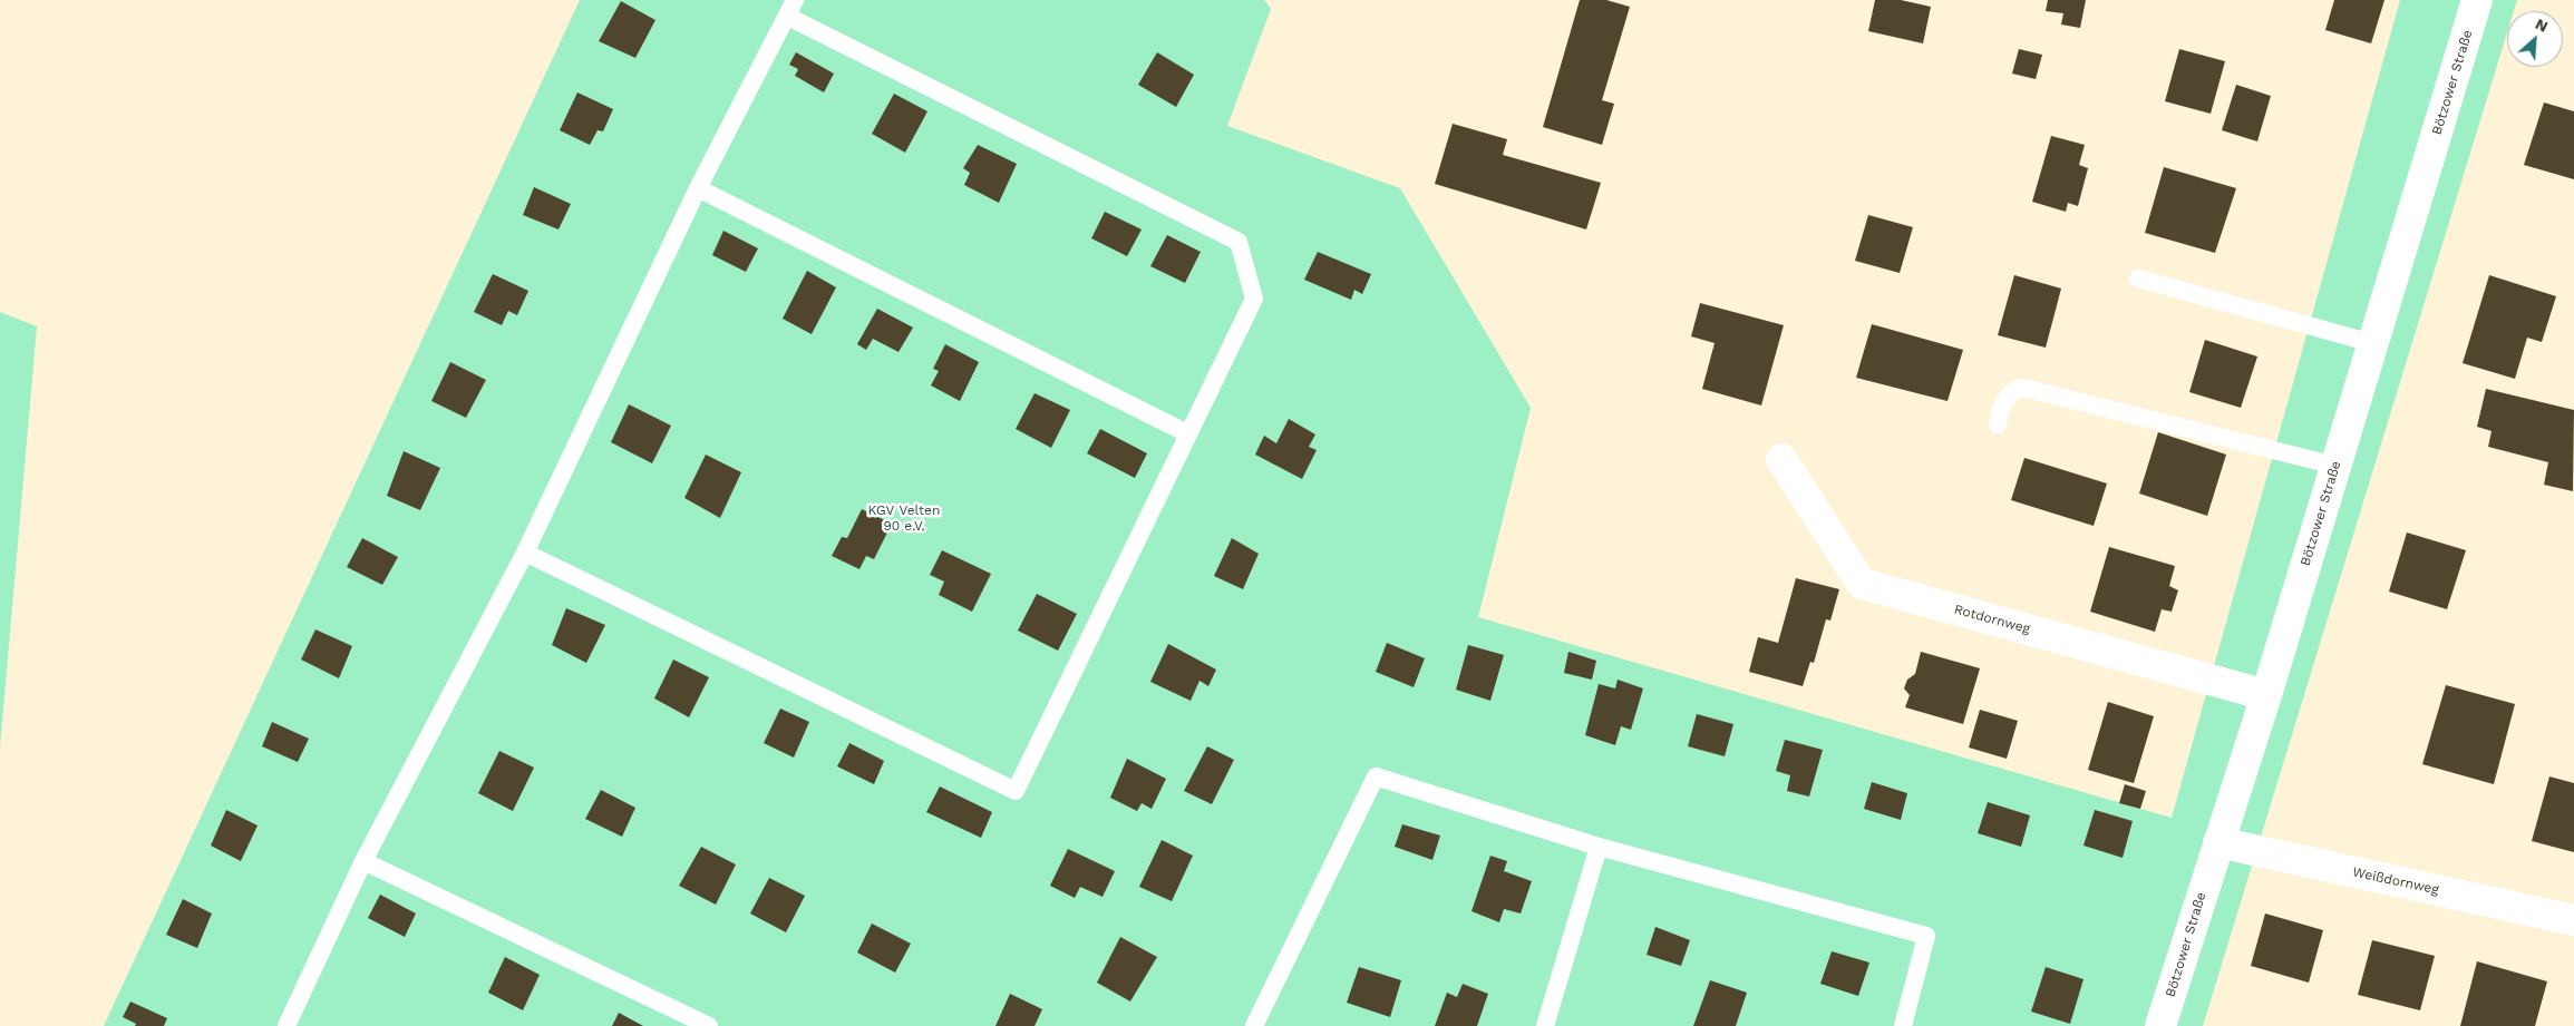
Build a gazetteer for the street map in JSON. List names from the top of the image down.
{
  "streets": {
    "street": ["Bötzower Straße", "Rotdornweg", "Weißdornweg"]
  },
  "crossings": [
    ["Bötzower Straße", "Rotdornweg"],
    ["Bötzower Straße", "Weißdornweg"]
  ],
  "parks": ["KGV Velten 90 e.V."],
  "north": "top right"
}
